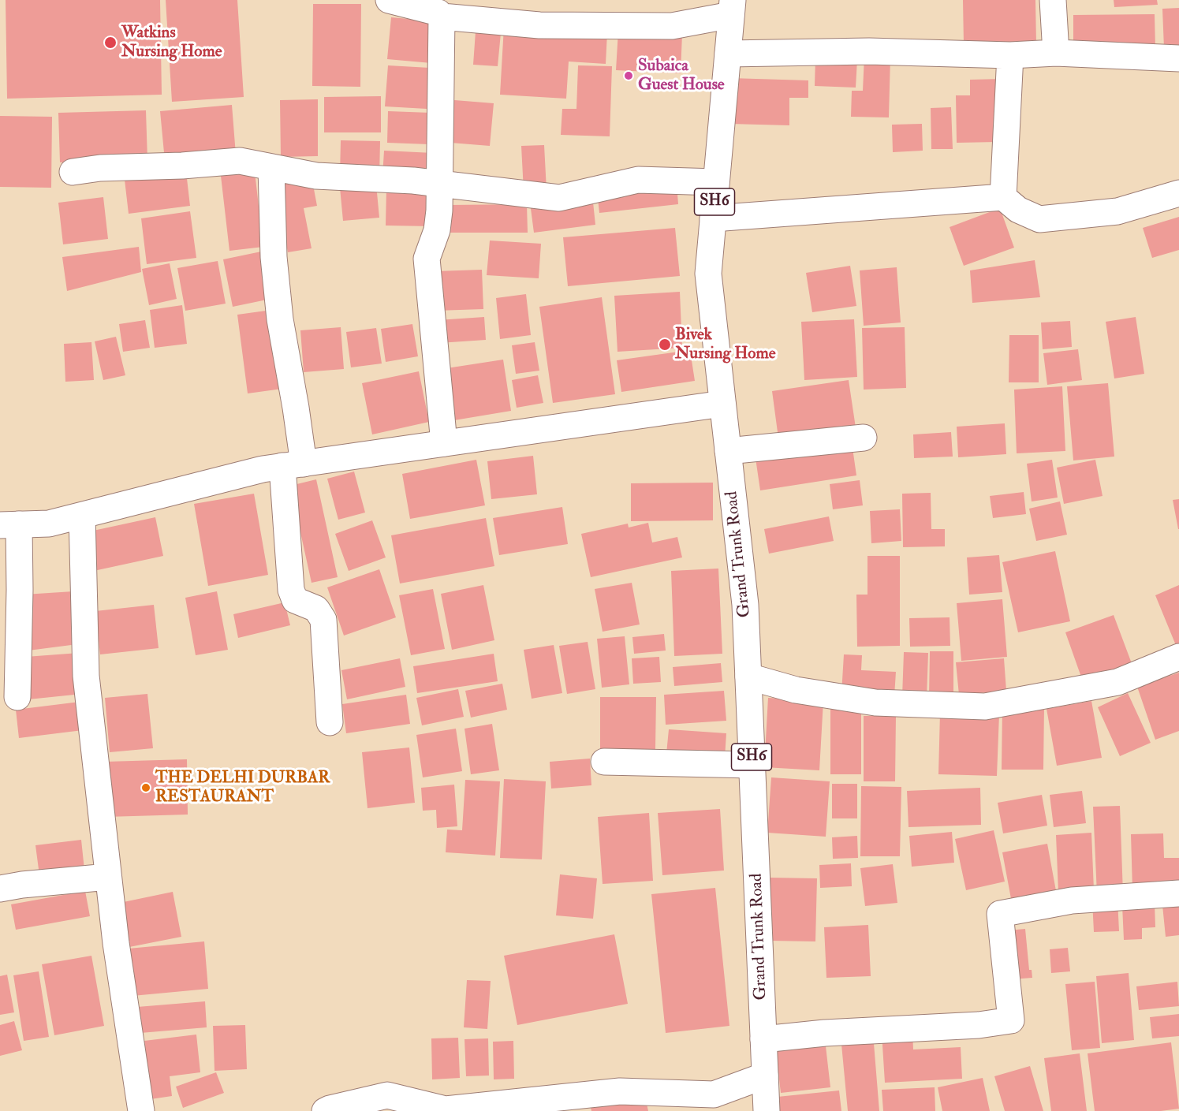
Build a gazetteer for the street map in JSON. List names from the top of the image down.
{
  "streets": {
    "street": ["SH6", "Grand Trunk Road"]
  },
  "places": [
    "Watkins Nursing Home",
    "Subaica Guest House",
    "Bivek Nursing Home",
    "THE DELHI DURBAR RESTAURANT"
  ]
}
